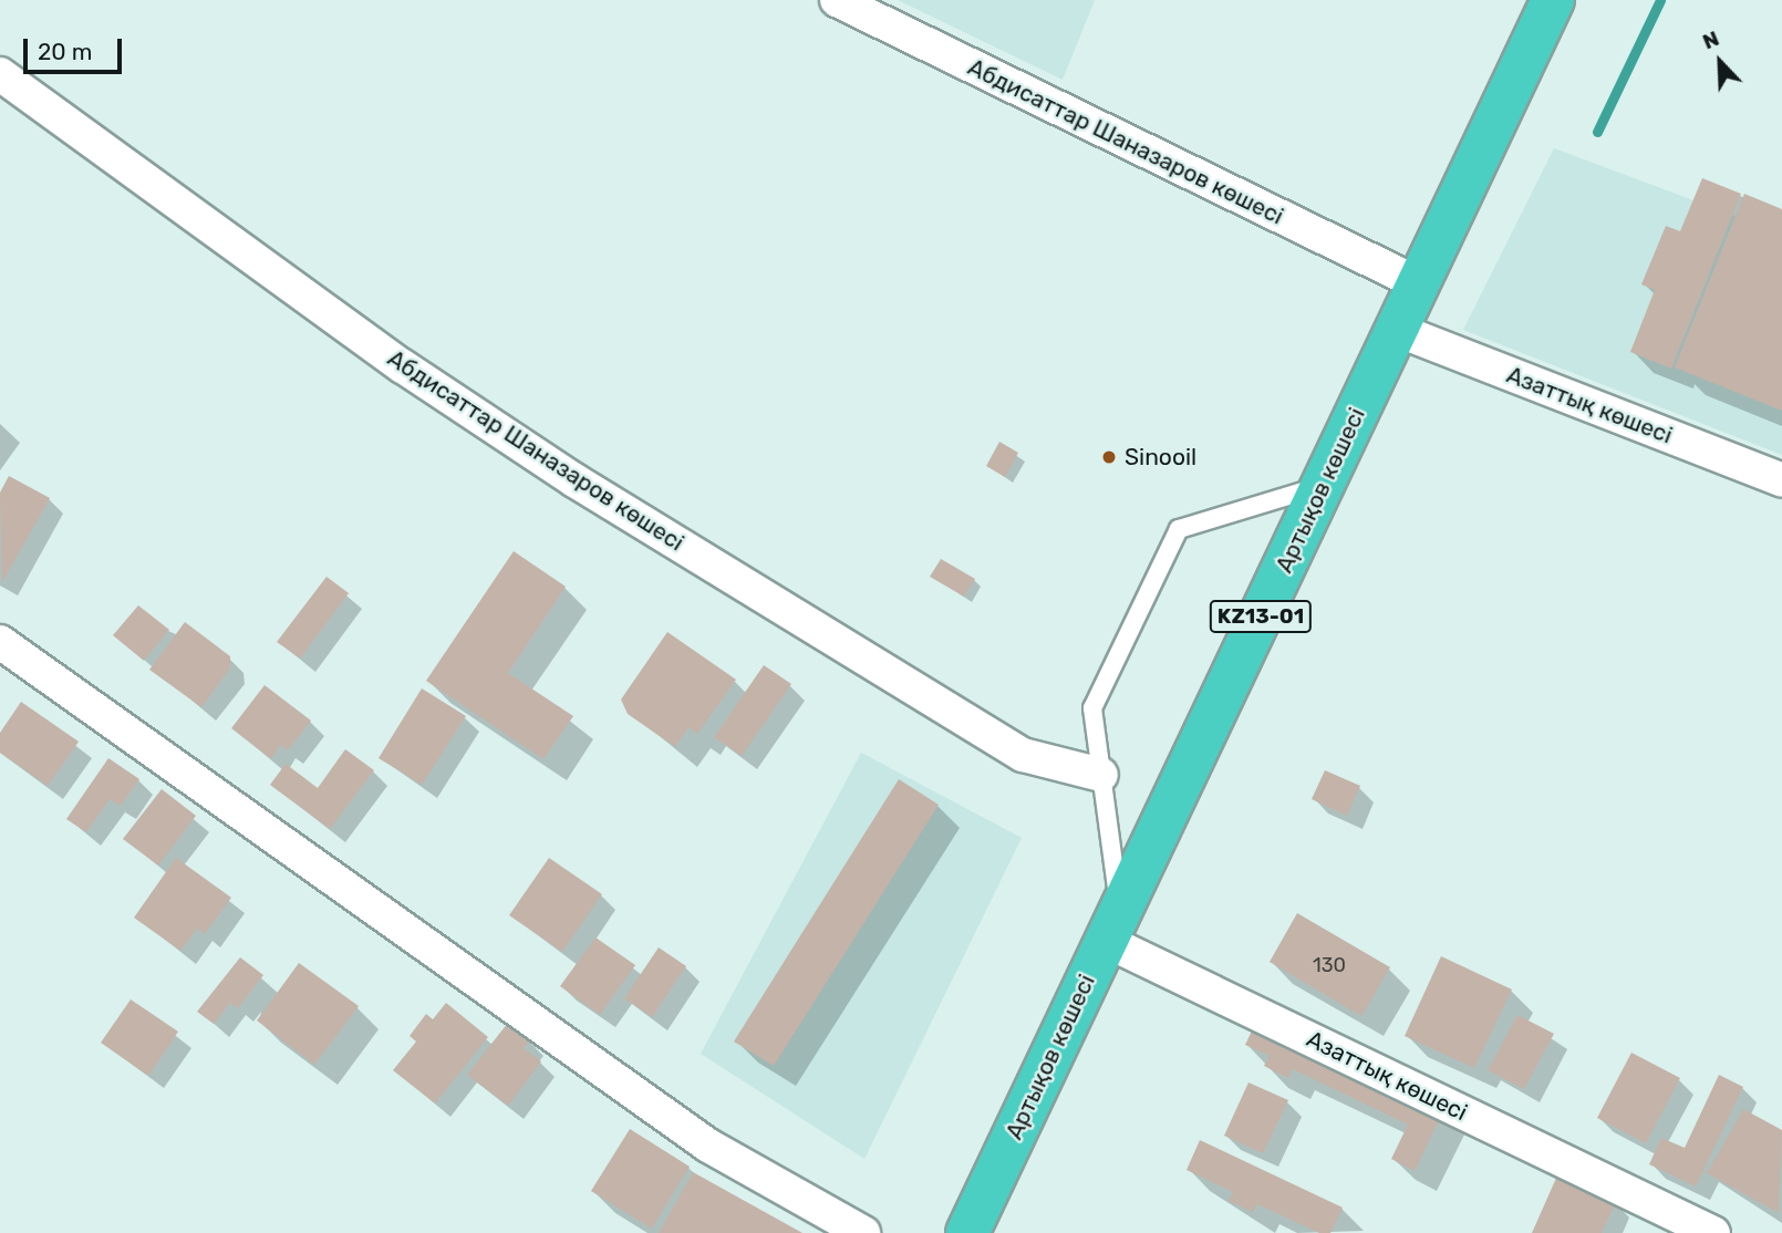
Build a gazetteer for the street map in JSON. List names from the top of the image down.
{
  "streets": {
    "highway": ["Артықов көшесі", "KZ13-01"],
    "street": ["Абдисаттар Шаназаров көшесі", "Азаттық көшесі"]
  },
  "crossings": [
    ["Абдисаттар Шаназаров көшесі", "Артықов көшесі"],
    ["Азаттық көшесі", "Артықов көшесі"]
  ],
  "places": ["Sinooil"],
  "house_numbers": ["130"],
  "scale_bar": "20 m",
  "north": "top left"
}
